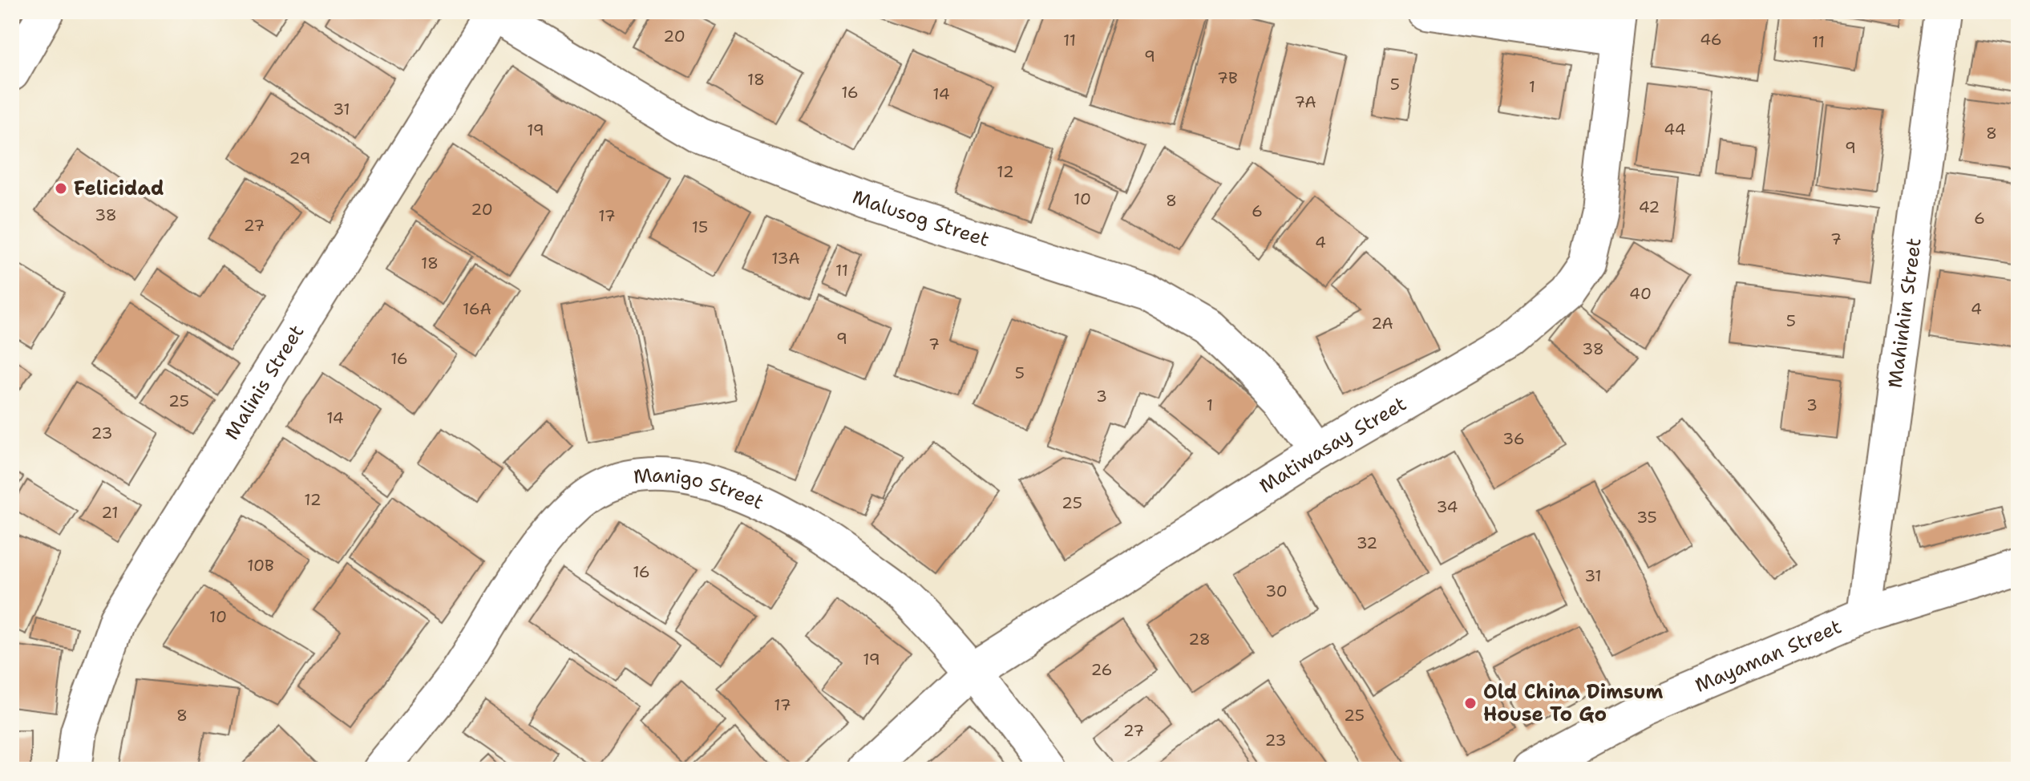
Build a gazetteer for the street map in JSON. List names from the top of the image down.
{
  "streets": {
    "street": [
      "Malusog Street",
      "Mahinhin Street",
      "Malinis Street",
      "Matiwasay Street",
      "Manigo Street",
      "Mayaman Street"
    ]
  },
  "crossings": [
    ["Malusog Street", "Malinis Street"],
    ["Malusog Street", "Matiwasay Street"],
    ["Mahinhin Street", "Mayaman Street"],
    ["Matiwasay Street", "Manigo Street"]
  ],
  "places": ["Felicidad", "Old China Dimsum House To Go"],
  "house_numbers": [
    "20",
    "46",
    "11",
    "11",
    "9",
    "7B",
    "18",
    "5",
    "1",
    "16",
    "14",
    "7A",
    "31",
    "44",
    "19",
    "8",
    "9",
    "29",
    "12",
    "10",
    "8",
    "42",
    "20",
    "6",
    "38",
    "17",
    "6",
    "27",
    "15",
    "7",
    "4",
    "13A",
    "18",
    "11",
    "40",
    "16A",
    "4",
    "5",
    "2A",
    "9",
    "7",
    "38",
    "16",
    "5",
    "3",
    "25",
    "1",
    "3",
    "14",
    "23",
    "36",
    "12",
    "25",
    "34",
    "21",
    "35",
    "32",
    "10B",
    "16",
    "31",
    "30",
    "10",
    "28",
    "19",
    "26",
    "17",
    "8",
    "25",
    "27",
    "23"
  ]
}
